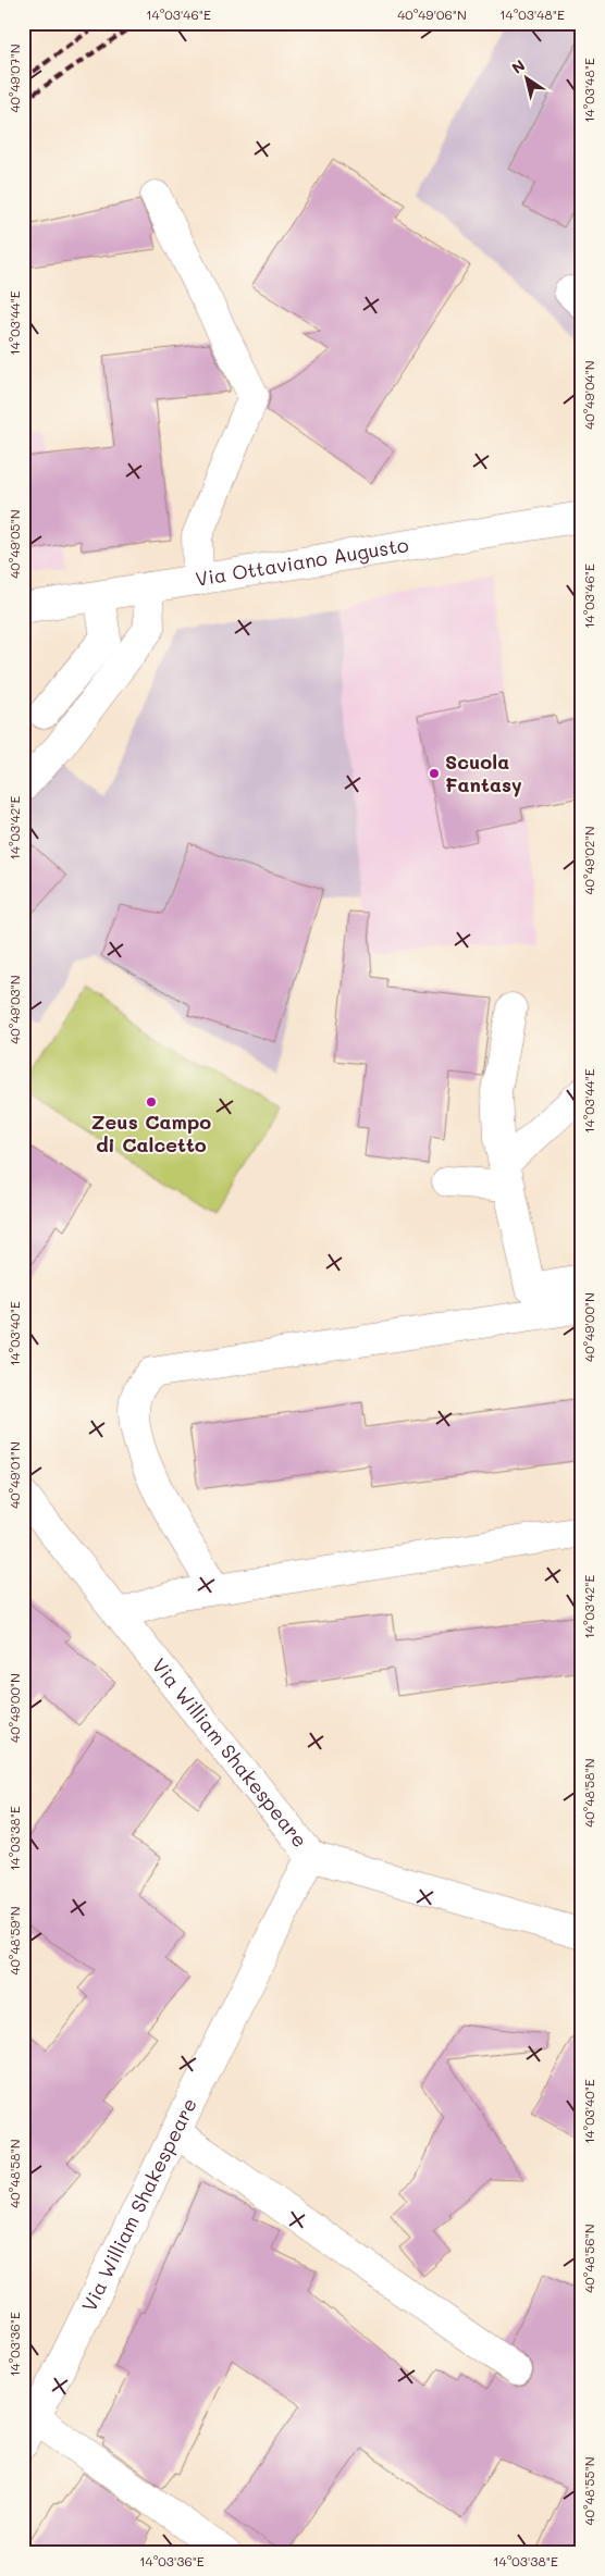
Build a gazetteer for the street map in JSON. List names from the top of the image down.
{
  "streets": {
    "street": ["Via Ottaviano Augusto", "Via William Shakespeare"]
  },
  "places": ["Scuola Fantasy", "Zeus Campo di Calcetto"],
  "north": "top left",
  "coordinates": [
    "14°03'46\"E",
    "40°49'06\"N",
    "14°03'48\"E",
    "40°49'07\"N",
    "14°03'44\"E",
    "40°49'04\"N",
    "40°49'05\"N",
    "14°03'42\"E",
    "40°49'02\"N",
    "40°49'03\"N",
    "40°49'00\"N",
    "14°03'40\"E",
    "40°49'01\"N",
    "40°48'58\"N",
    "14°03'38\"E",
    "40°48'59\"N",
    "40°48'56\"N",
    "14°03'36\"E",
    "40°48'55\"N"
  ]
}
